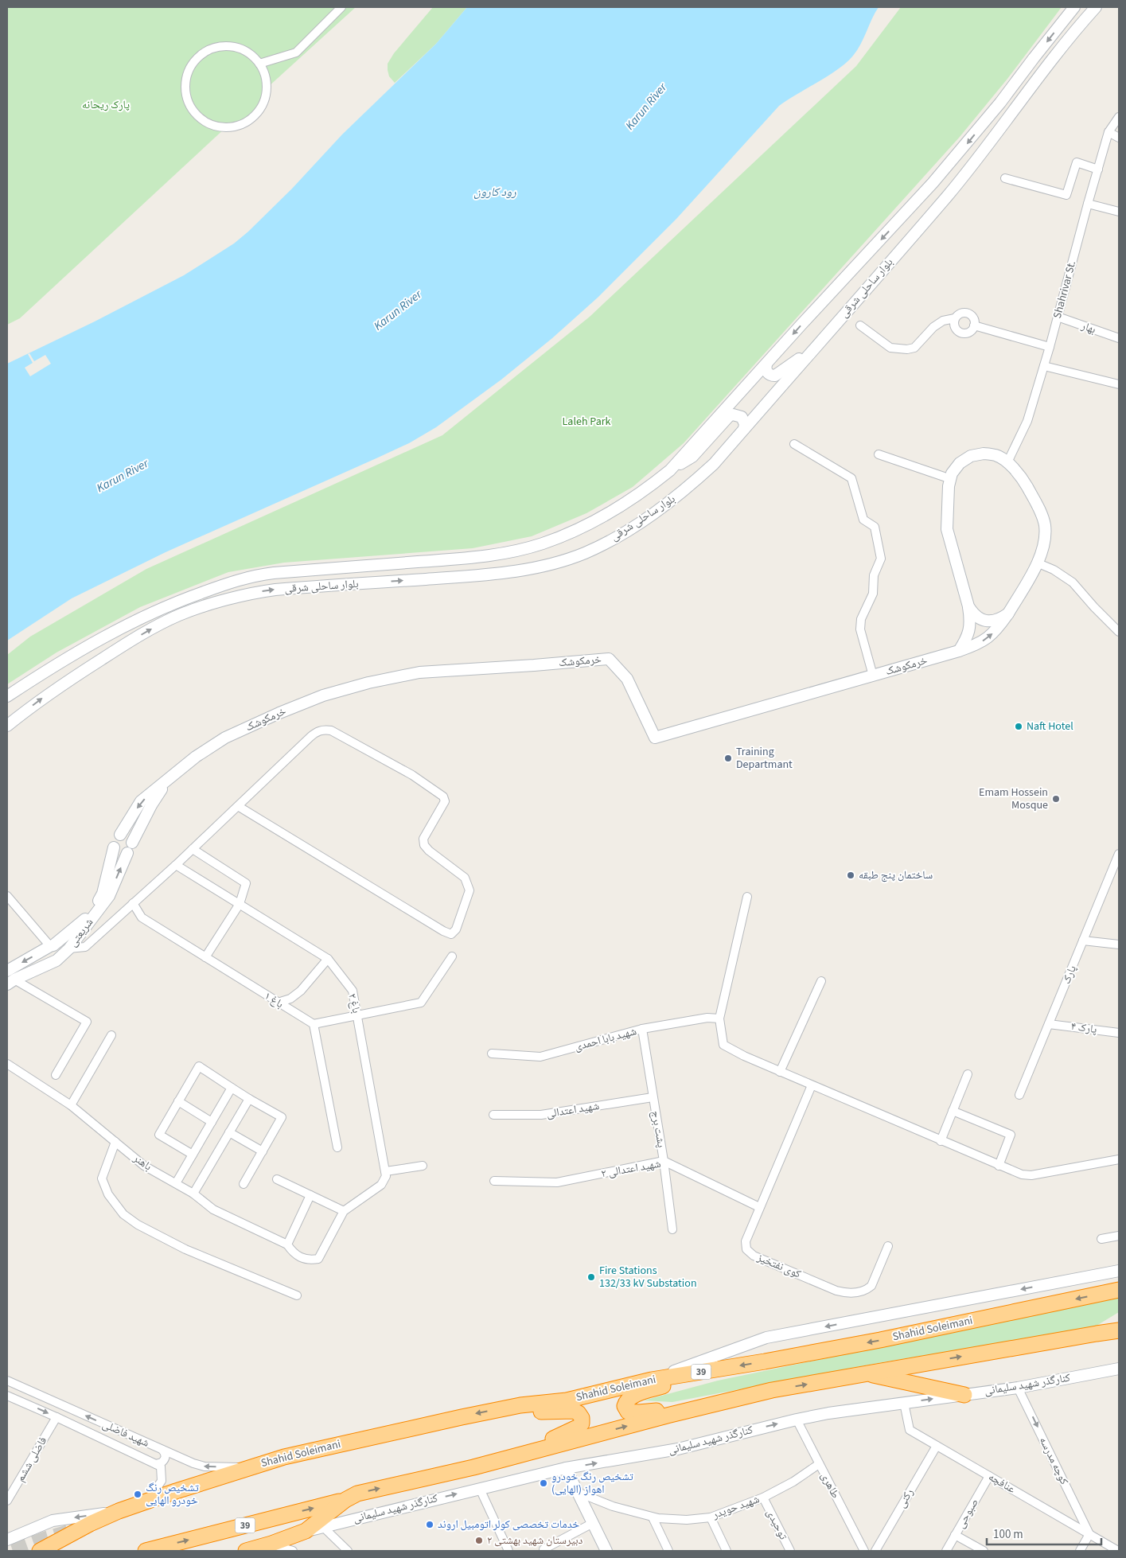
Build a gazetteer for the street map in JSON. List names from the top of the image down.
{
  "streets": {
    "highway": ["Shahid Soleimani", "39"],
    "main road": [
      "بلوار ساحلی شرقی",
      "خرمکوشک",
      "شریعتی",
      "کنارگذر شهید سلیمانی"
    ],
    "street": [
      "Shahrivar St.",
      "بهار",
      "پارک",
      "باغ ۱",
      "باغ ۲",
      "پارک ۴",
      "شهید بابا احمدی",
      "شهید اعتدالی",
      "پشت برج",
      "باهنر",
      "شهید اعتدالی ۲",
      "کوی نفتخیز",
      "شهید فاضلی",
      "فاضلی ششم",
      "کوچه مدرسه",
      "عنافچه",
      "طاهری",
      "رکنی",
      "شهید حویدر",
      "صبوحی",
      "توحیدی"
    ]
  },
  "crossings": [
    ["Shahrivar St.", "بهار"],
    ["Shahrivar St.", "خرمکوشک"],
    ["پارک", "پارک ۴"],
    ["شهید بابا احمدی", "پشت برج"],
    ["شهید اعتدالی", "پشت برج"],
    ["پشت برج", "شهید اعتدالی ۲"],
    ["شهید اعتدالی ۲", "کوی نفتخیز"],
    ["Shahid Soleimani", "39"],
    ["Shahid Soleimani", "شهید فاضلی"],
    ["39", "کنارگذر شهید سلیمانی"],
    ["کنارگذر شهید سلیمانی", "کوچه مدرسه"],
    ["کنارگذر شهید سلیمانی", "عنافچه"],
    ["کنارگذر شهید سلیمانی", "طاهری"],
    ["شهید فاضلی", "فاضلی ششم"],
    ["کوچه مدرسه", "عنافچه"],
    ["عنافچه", "رکنی"],
    ["عنافچه", "صبوحی"],
    ["طاهری", "شهید حویدر"],
    ["شهید حویدر", "توحیدی"]
  ],
  "one_way": ["کوچه مدرسه"],
  "water": ["Karun River", "رود کارون"],
  "parks": ["پارک ریحانه", "Laleh Park"],
  "places": [
    "Naft Hotel",
    "Training Departmant",
    "Emam Hossein Mosque",
    "ساختمان پنج طبقه",
    "Fire Stations 132/33 kV Substation",
    "تشخیص رنگ خودرو اهواز (الهایی)",
    "تشخیص رنگ خودرو الهایی",
    "خدمات تخصصی کولر اتومبیل اروند",
    "دبیرستان شهید بهشتی ۲"
  ],
  "scale_bar": "100 m"
}
